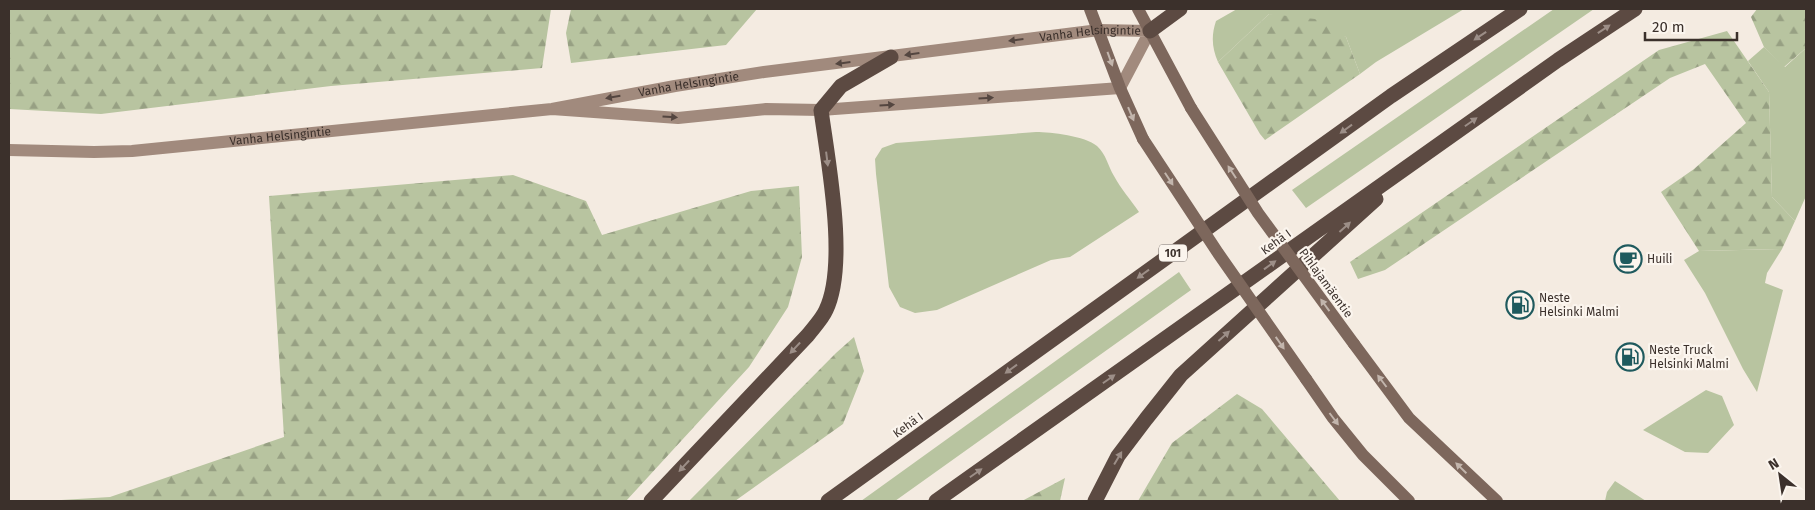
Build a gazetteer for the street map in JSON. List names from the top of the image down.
{
  "streets": {
    "highway": ["Kehä I", "101"],
    "main road": ["Vanha Helsingintie", "Pihlajamäentie"]
  },
  "crossings": [
    ["Vanha Helsingintie", "Pihlajamäentie"]
  ],
  "places": {
    "cafe": ["Huili"],
    "fuel station": ["Neste Helsinki Malmi", "Neste Truck Helsinki Malmi"]
  },
  "scale_bar": "20 m",
  "north": "top left"
}
